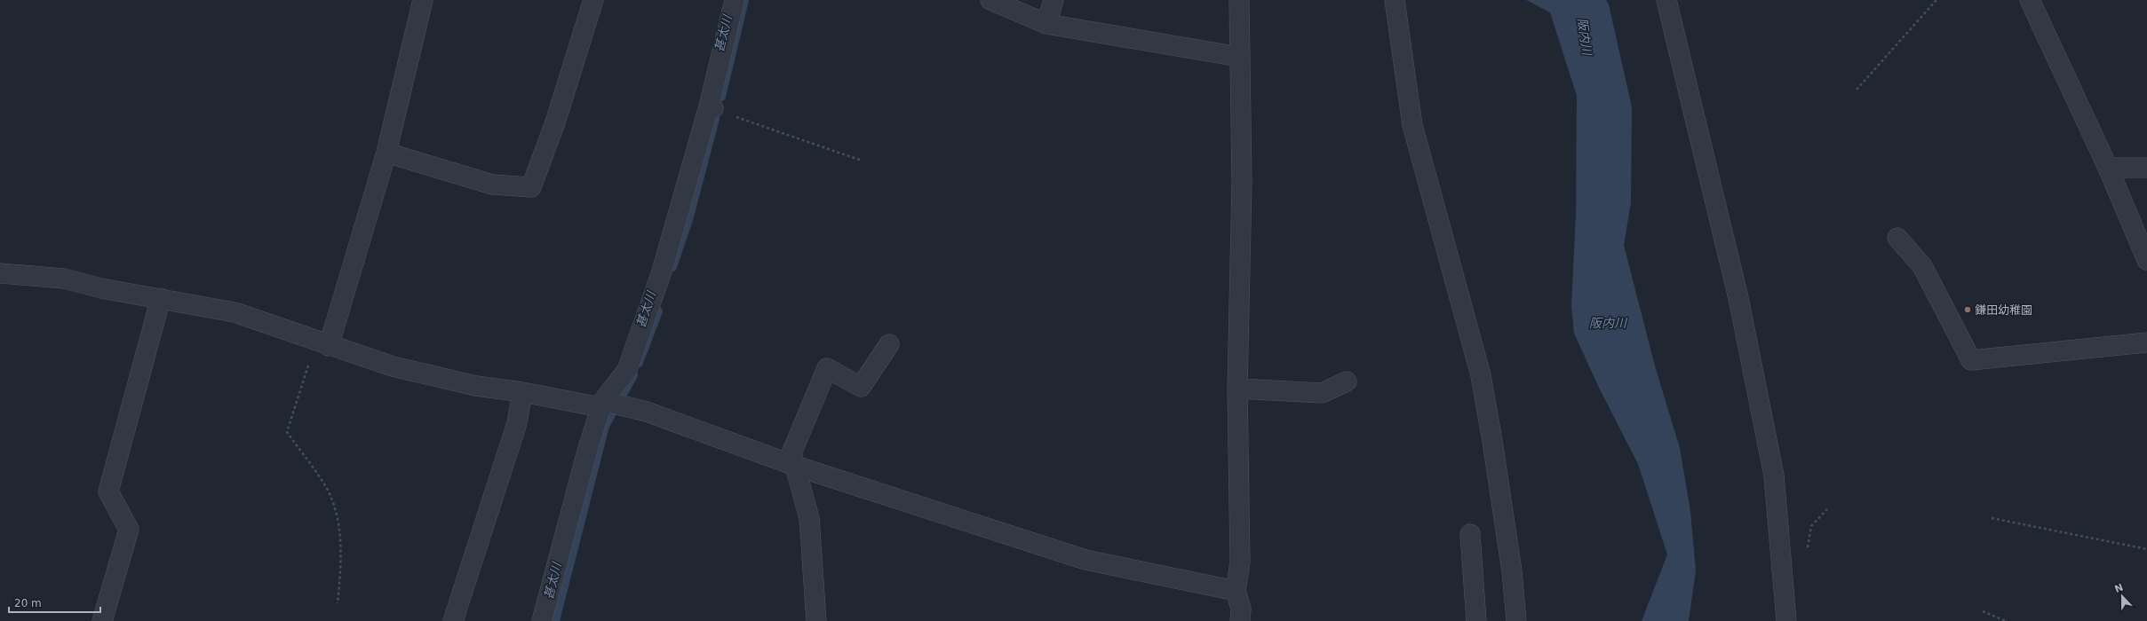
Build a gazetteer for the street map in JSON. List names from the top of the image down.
{
  "water": ["甚太川", "阪内川"],
  "places": ["鎌田幼稚園"],
  "scale_bar": "20 m",
  "north": "top"
}
